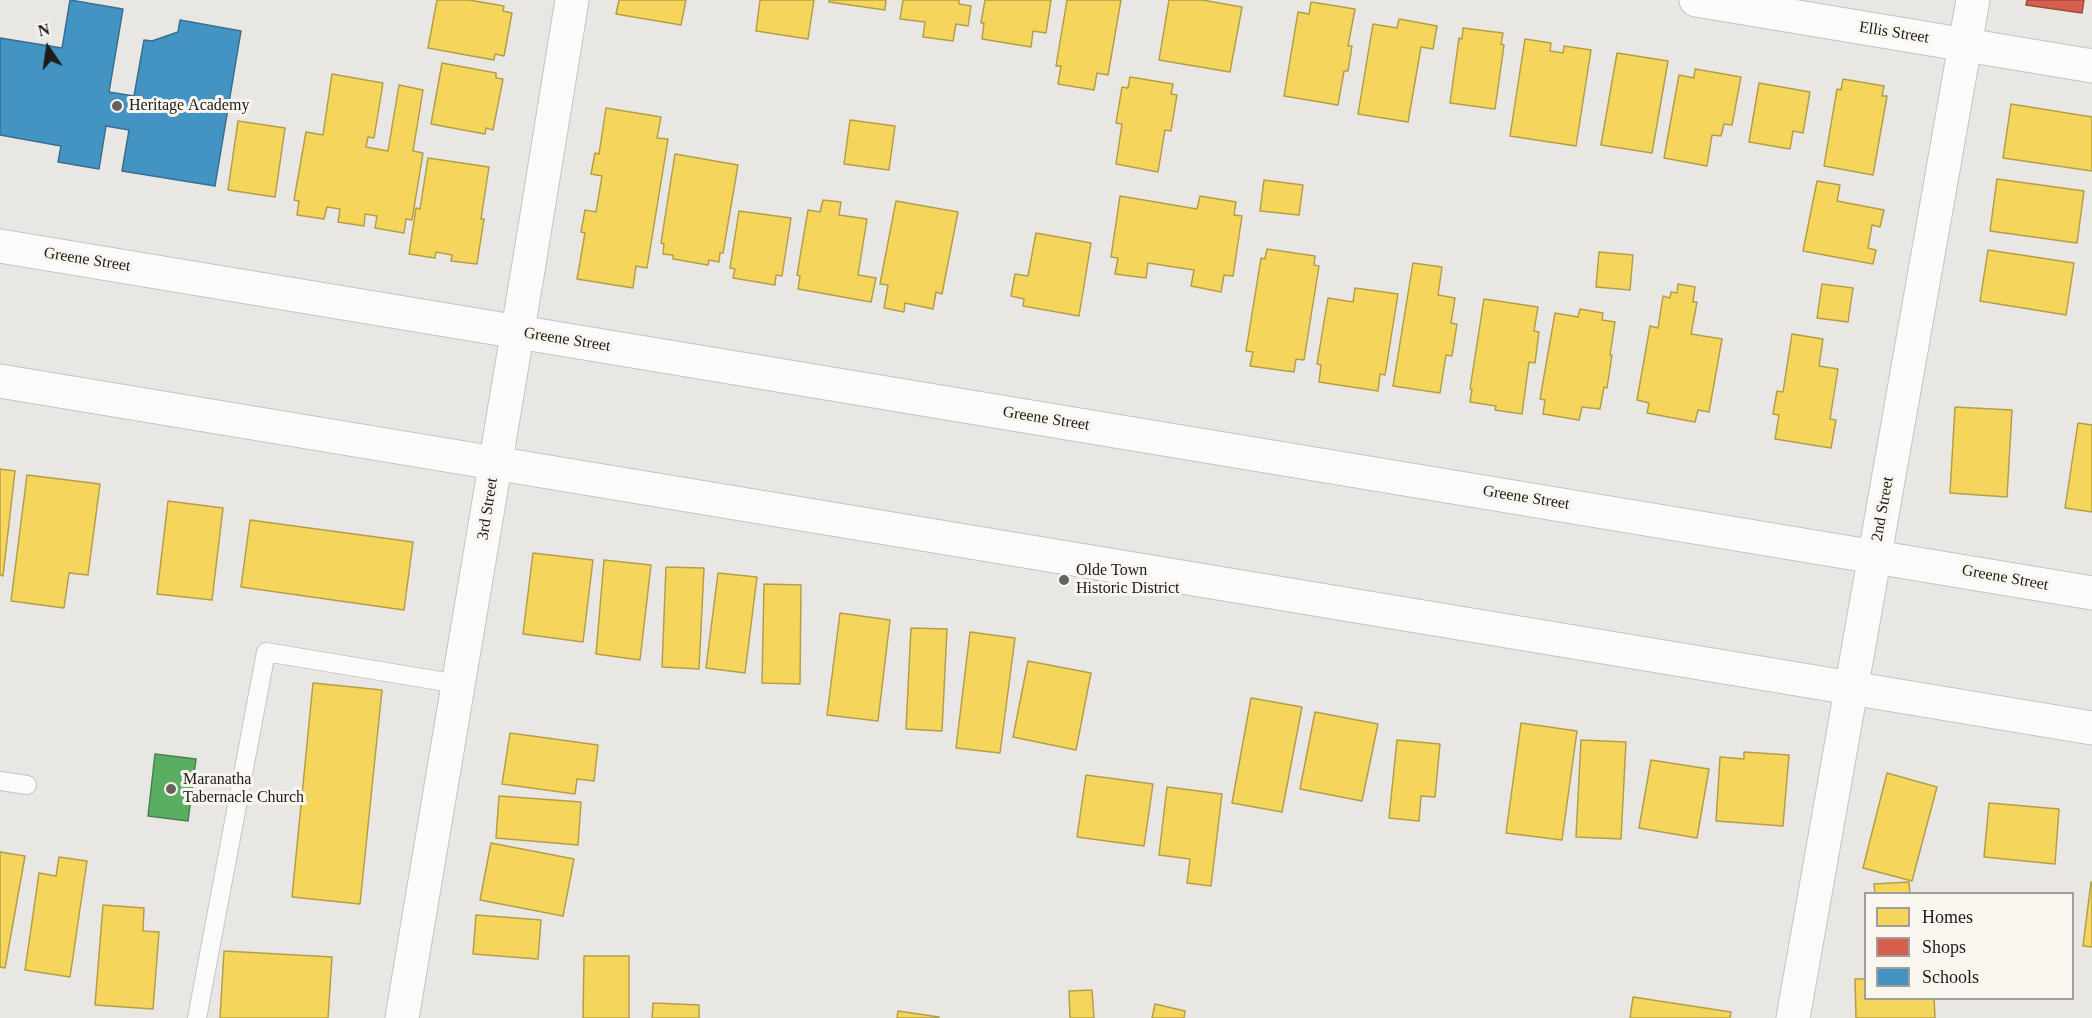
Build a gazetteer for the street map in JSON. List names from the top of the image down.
{
  "streets": {
    "main road": [
      "Ellis Street",
      "Greene Street",
      "3rd Street",
      "2nd Street"
    ]
  },
  "crossings": [
    ["Ellis Street", "2nd Street"],
    ["Greene Street", "3rd Street"],
    ["Greene Street", "2nd Street"]
  ],
  "places": ["Heritage Academy", "Olde Town Historic District", "Maranatha Tabernacle Church"],
  "legend": ["Homes", "Shops", "Schools"],
  "north": "top"
}
